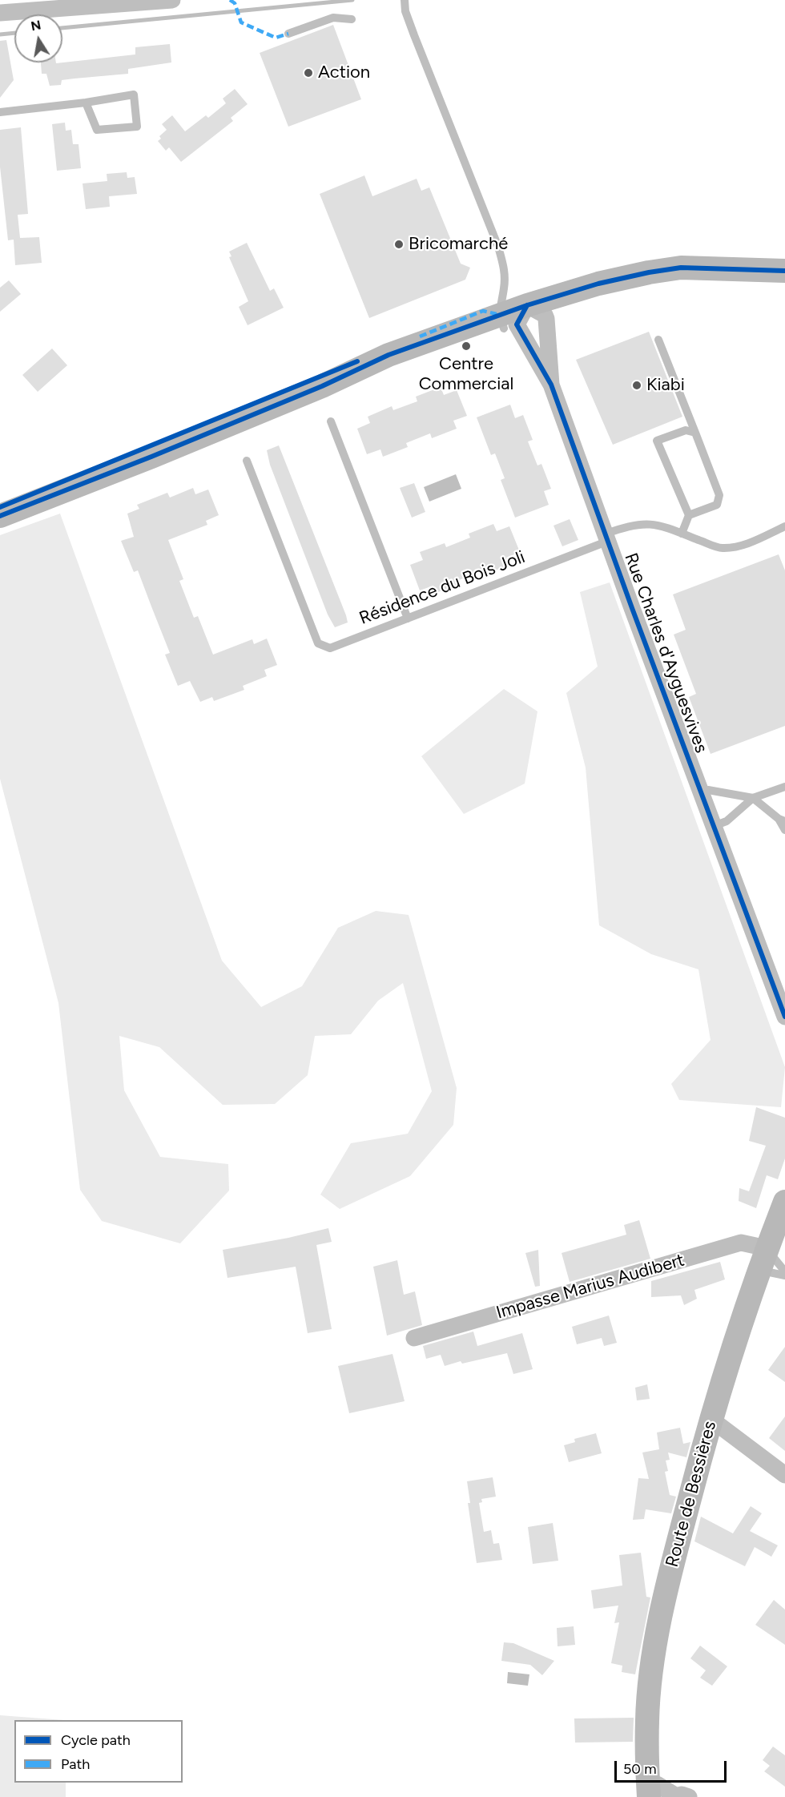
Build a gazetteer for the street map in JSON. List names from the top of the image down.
{
  "streets": {
    "street": ["Rue Charles d'Ayguesvives", "Impasse Marius Audibert", "Route de Bessières"],
    "lane": ["Résidence du Bois Joli"]
  },
  "crossings": [
    ["Résidence du Bois Joli", "Rue Charles d'Ayguesvives"],
    ["Impasse Marius Audibert", "Route de Bessières"]
  ],
  "places": [
    "Action",
    "Bricomarché",
    "Centre Commercial",
    "Kiabi"
  ],
  "legend": ["Cycle path", "Path"],
  "scale_bar": "50 m",
  "north": "top"
}
